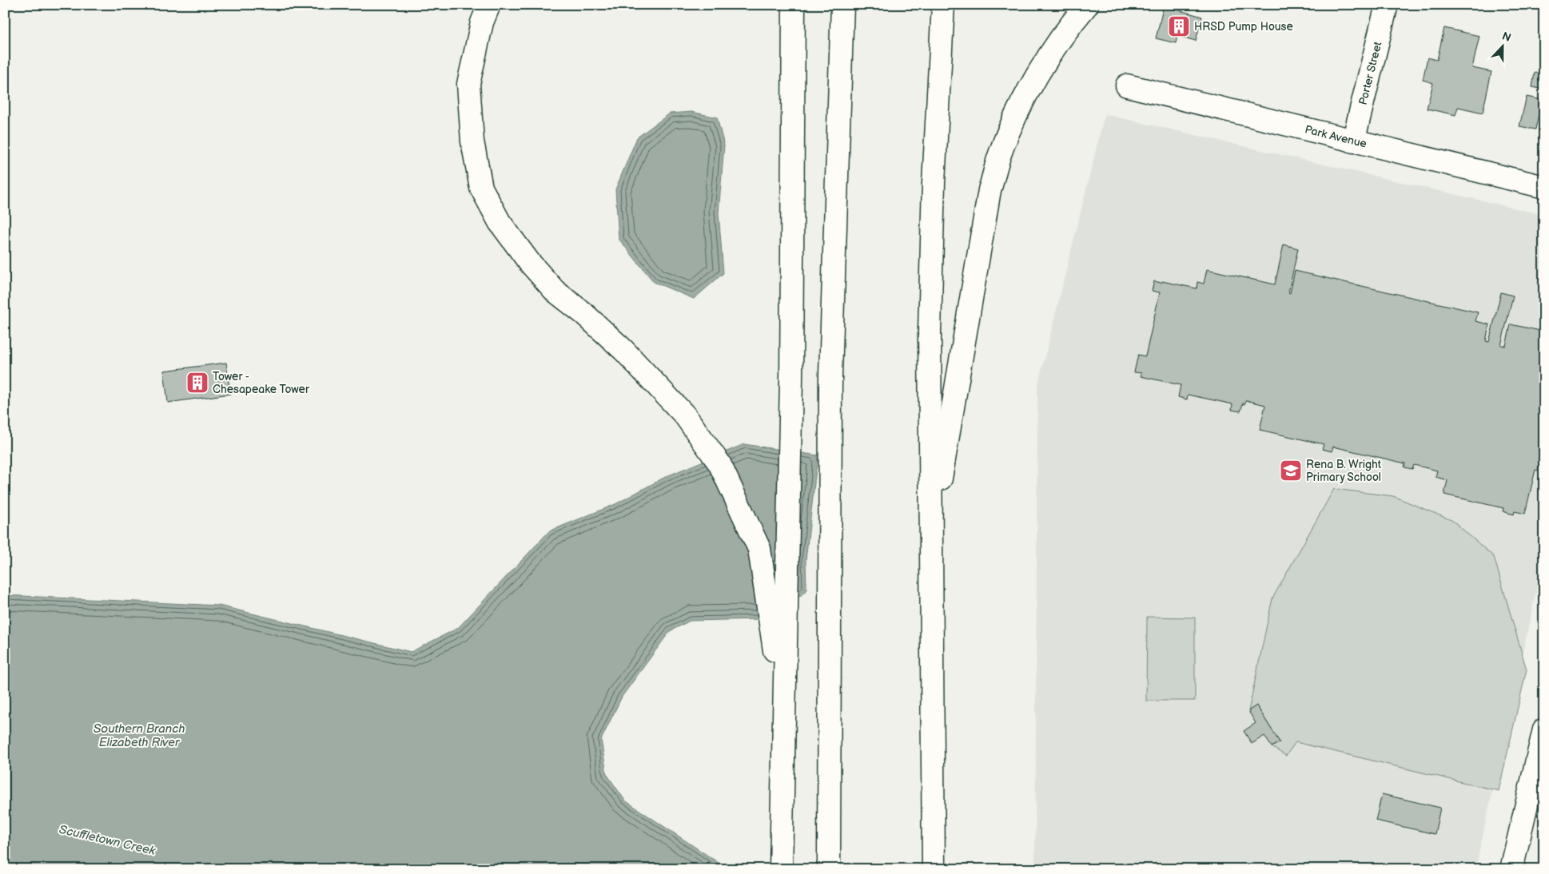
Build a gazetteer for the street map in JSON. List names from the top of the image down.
{
  "streets": {
    "main road": ["Porter Street", "Park Avenue"]
  },
  "crossings": [
    ["Porter Street", "Park Avenue"]
  ],
  "water": ["Southern Branch Elizabeth River", "Scuffletown Creek"],
  "places": {
    "building": ["HRSD Pump House", "Tower - Chesapeake Tower"],
    "school or university": ["Rena B. Wright Primary School"]
  },
  "north": "top"
}
